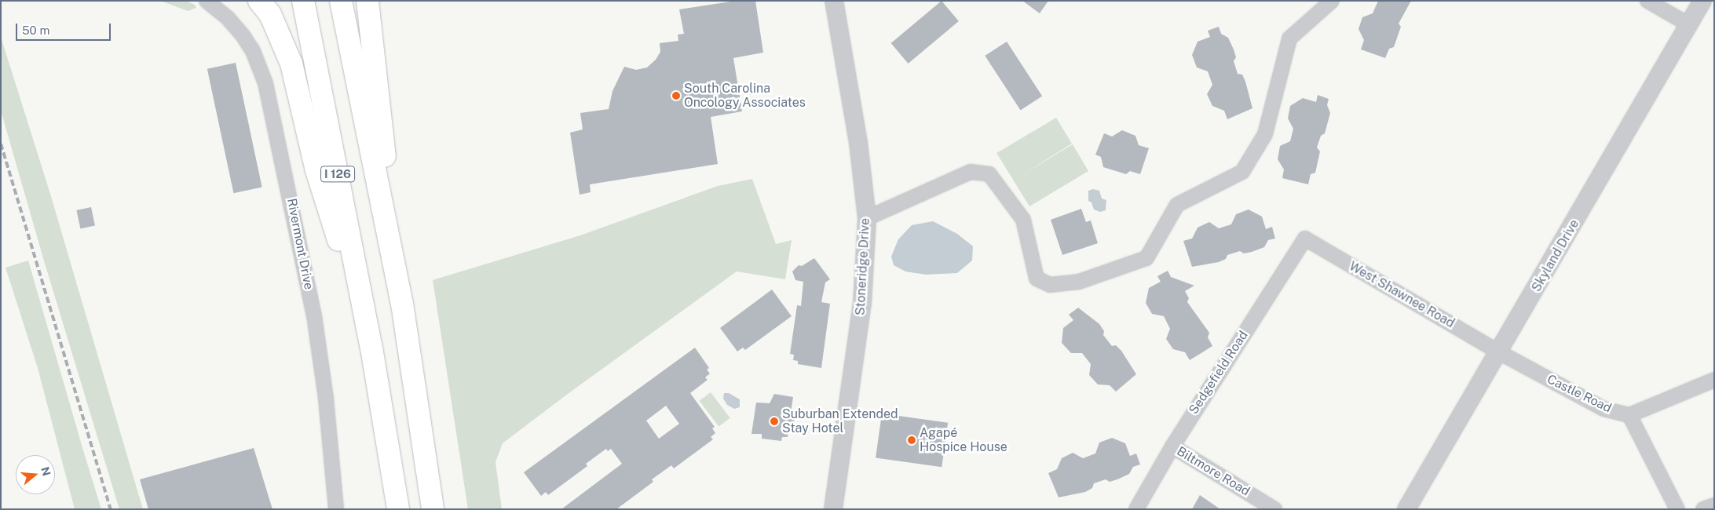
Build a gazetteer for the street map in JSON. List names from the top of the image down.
{
  "streets": {
    "highway": ["I 126"],
    "street": [
      "Rivermont Drive",
      "Skyland Drive",
      "Stoneridge Drive",
      "West Shawnee Road",
      "Sedgefield Road",
      "Castle Road",
      "Biltmore Road"
    ]
  },
  "crossings": [
    ["Skyland Drive", "West Shawnee Road"],
    ["Skyland Drive", "Castle Road"],
    ["West Shawnee Road", "Sedgefield Road"],
    ["West Shawnee Road", "Castle Road"],
    ["Sedgefield Road", "Biltmore Road"]
  ],
  "places": ["South Carolina Oncology Associates", "Suburban Extended Stay Hotel", "Agapé Hospice House"],
  "scale_bar": "50 m",
  "north": "right"
}
